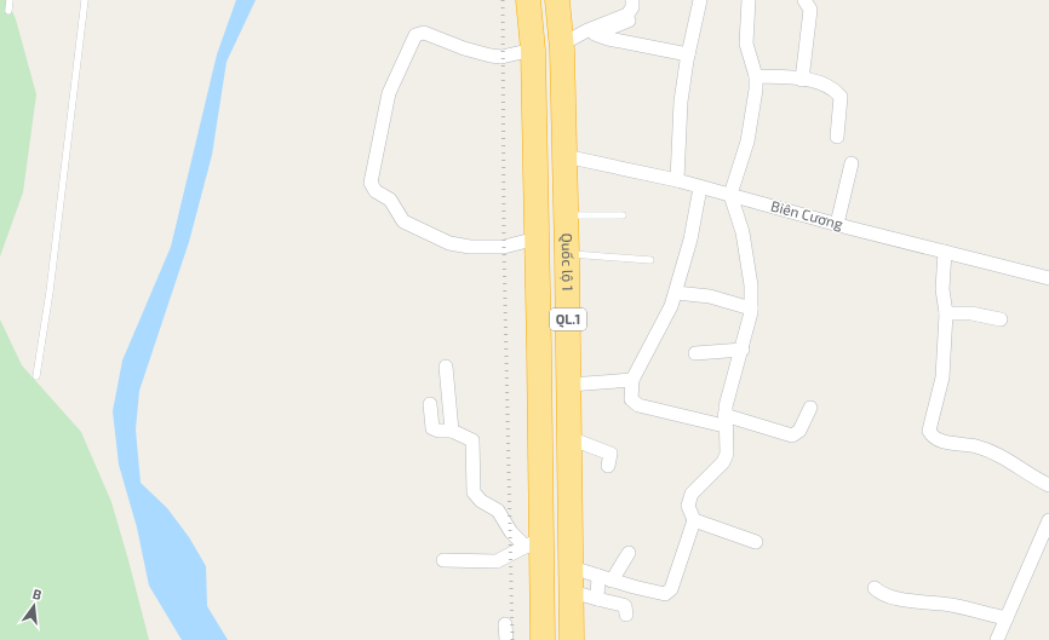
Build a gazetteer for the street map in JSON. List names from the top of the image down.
{
  "streets": {
    "highway": ["Quốc lộ 1", "QL.1"],
    "street": ["Biên Cương"]
  },
  "crossings": [
    ["Biên Cương", "Quốc lộ 1"]
  ],
  "north": "top"
}
